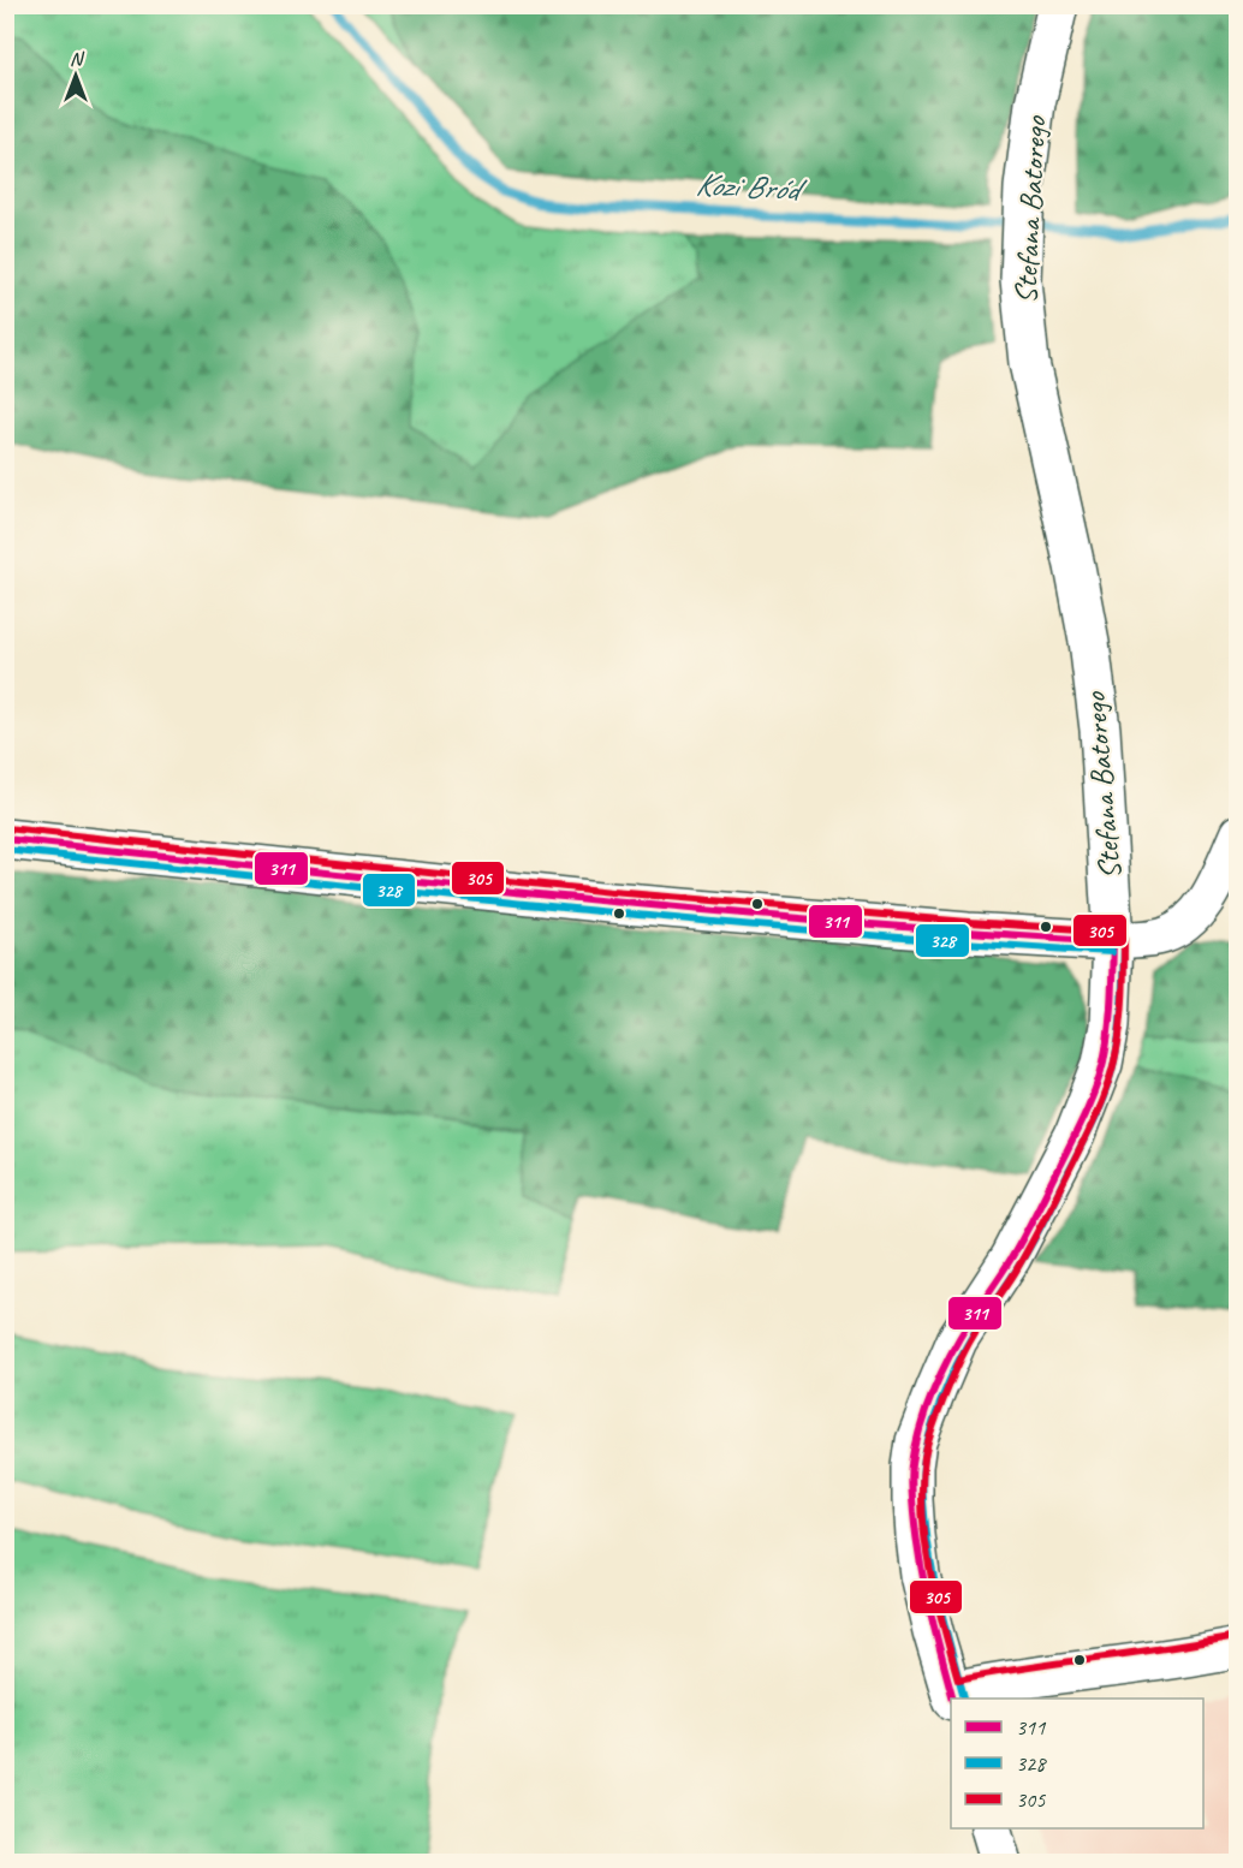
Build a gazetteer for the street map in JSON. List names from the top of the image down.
{
  "streets": {
    "street": ["Stefana Batorego"]
  },
  "water": ["Kozi Bród"],
  "lines": ["transit line 305", "transit line 311", "transit line 328"],
  "legend": ["311", "328", "305"],
  "north": "top"
}
